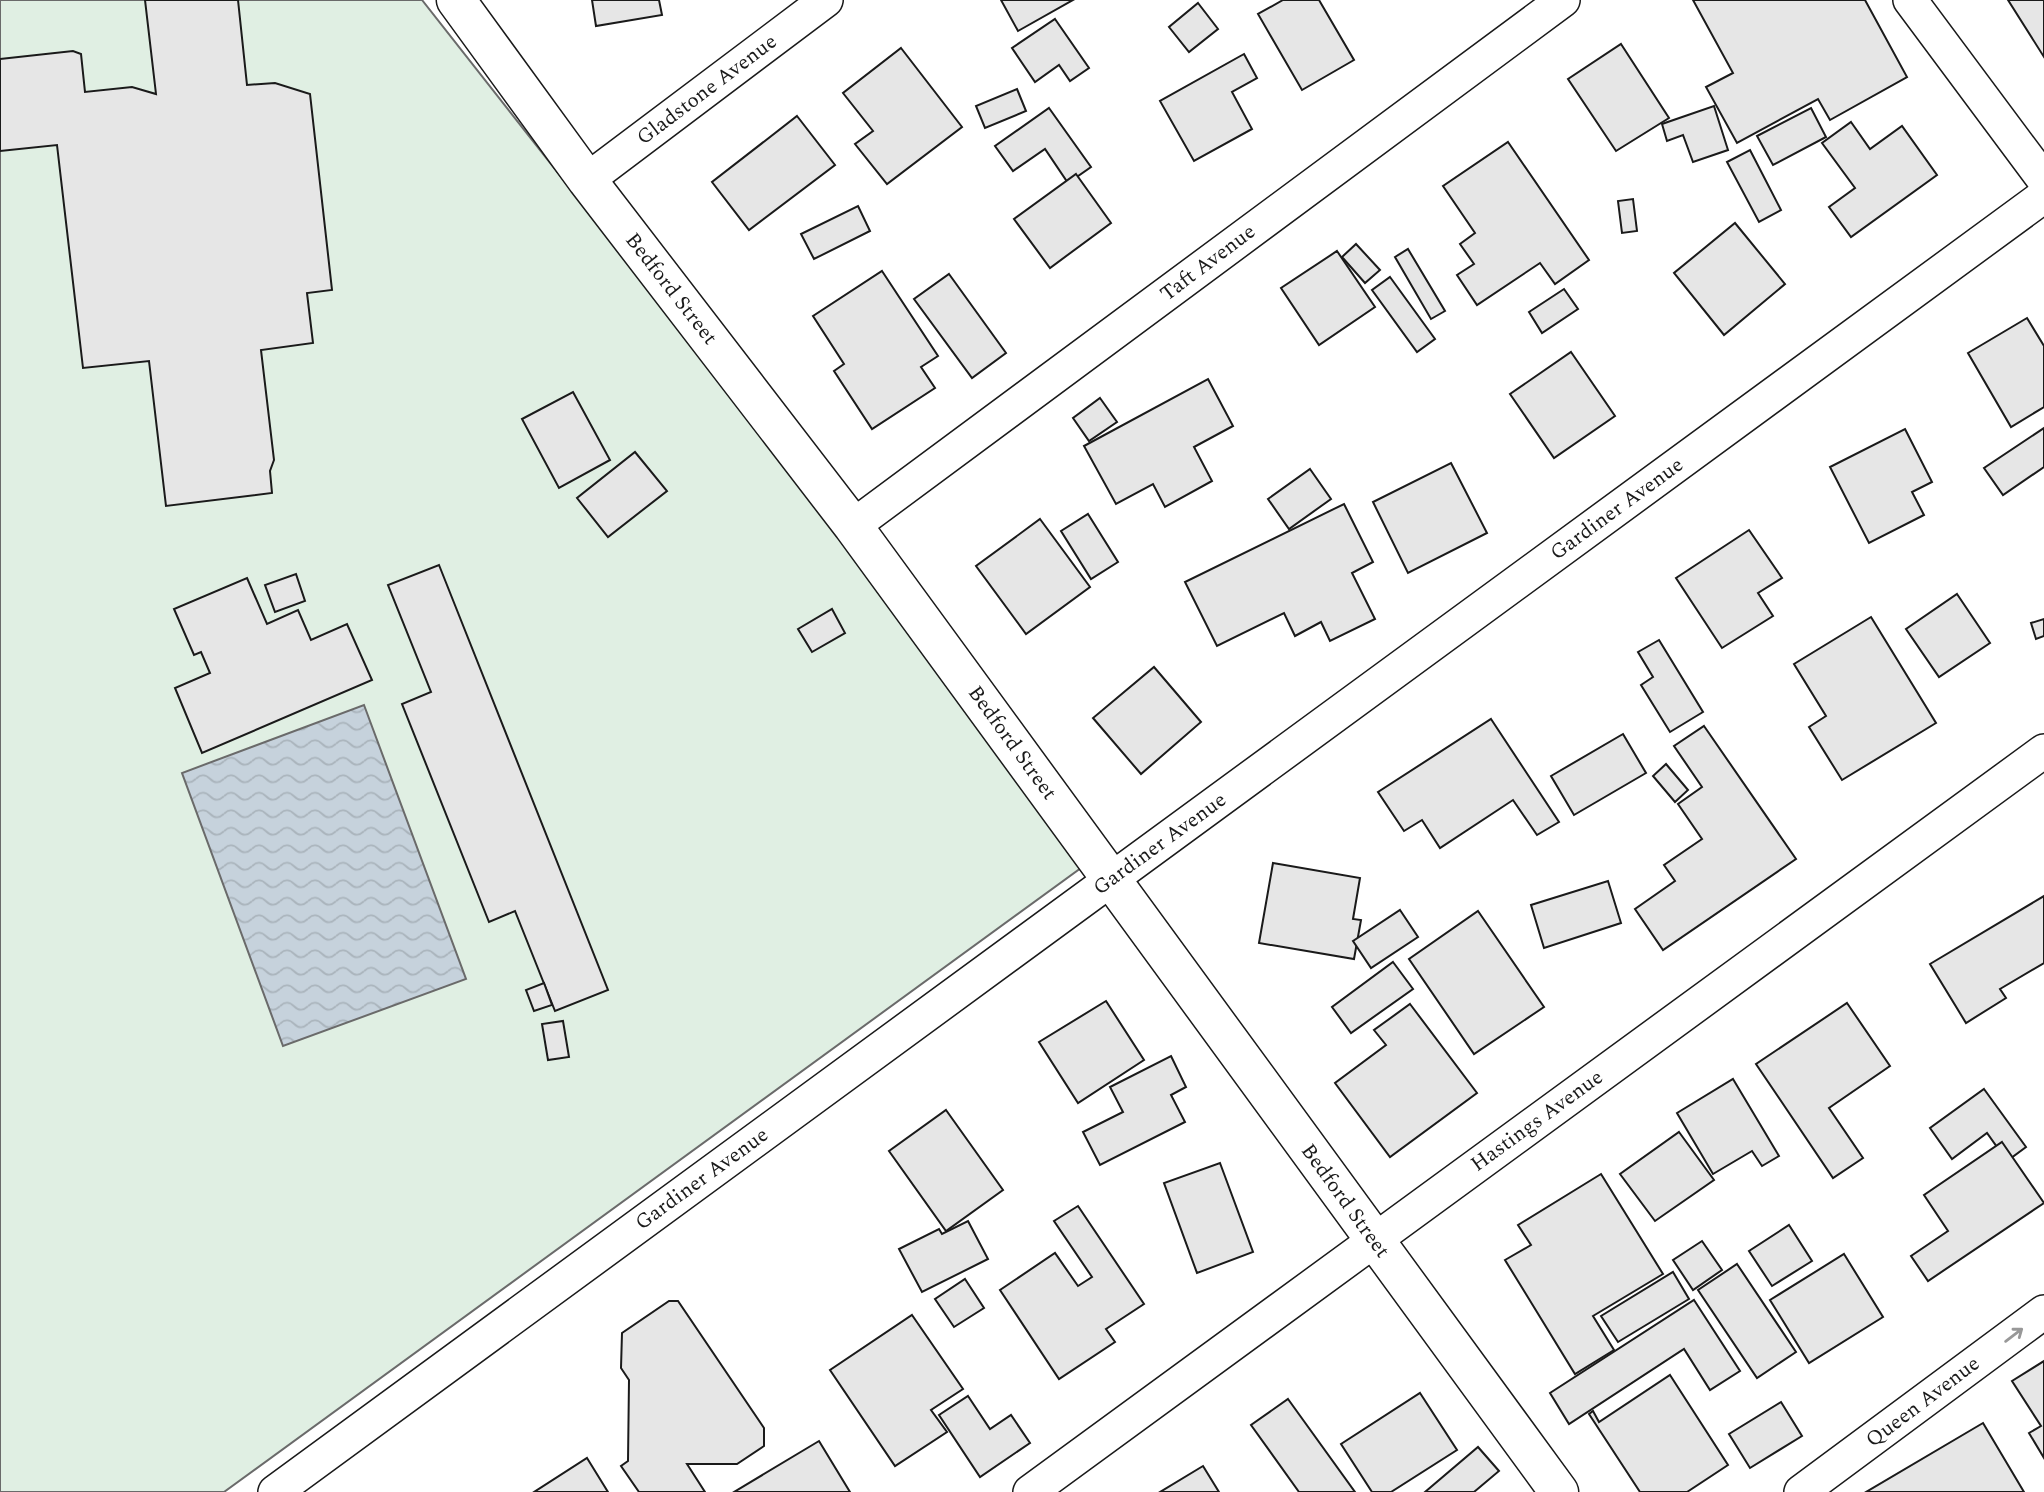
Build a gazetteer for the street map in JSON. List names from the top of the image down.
{
  "streets": {
    "street": [
      "Gladstone Avenue",
      "Taft Avenue",
      "Bedford Street",
      "Gardiner Avenue",
      "Hastings Avenue",
      "Queen Avenue"
    ]
  },
  "crossings": [
    ["Gladstone Avenue", "Bedford Street"],
    ["Taft Avenue", "Bedford Street"],
    ["Bedford Street", "Gardiner Avenue"],
    ["Bedford Street", "Hastings Avenue"]
  ],
  "one_way": ["Queen Avenue"]
}
